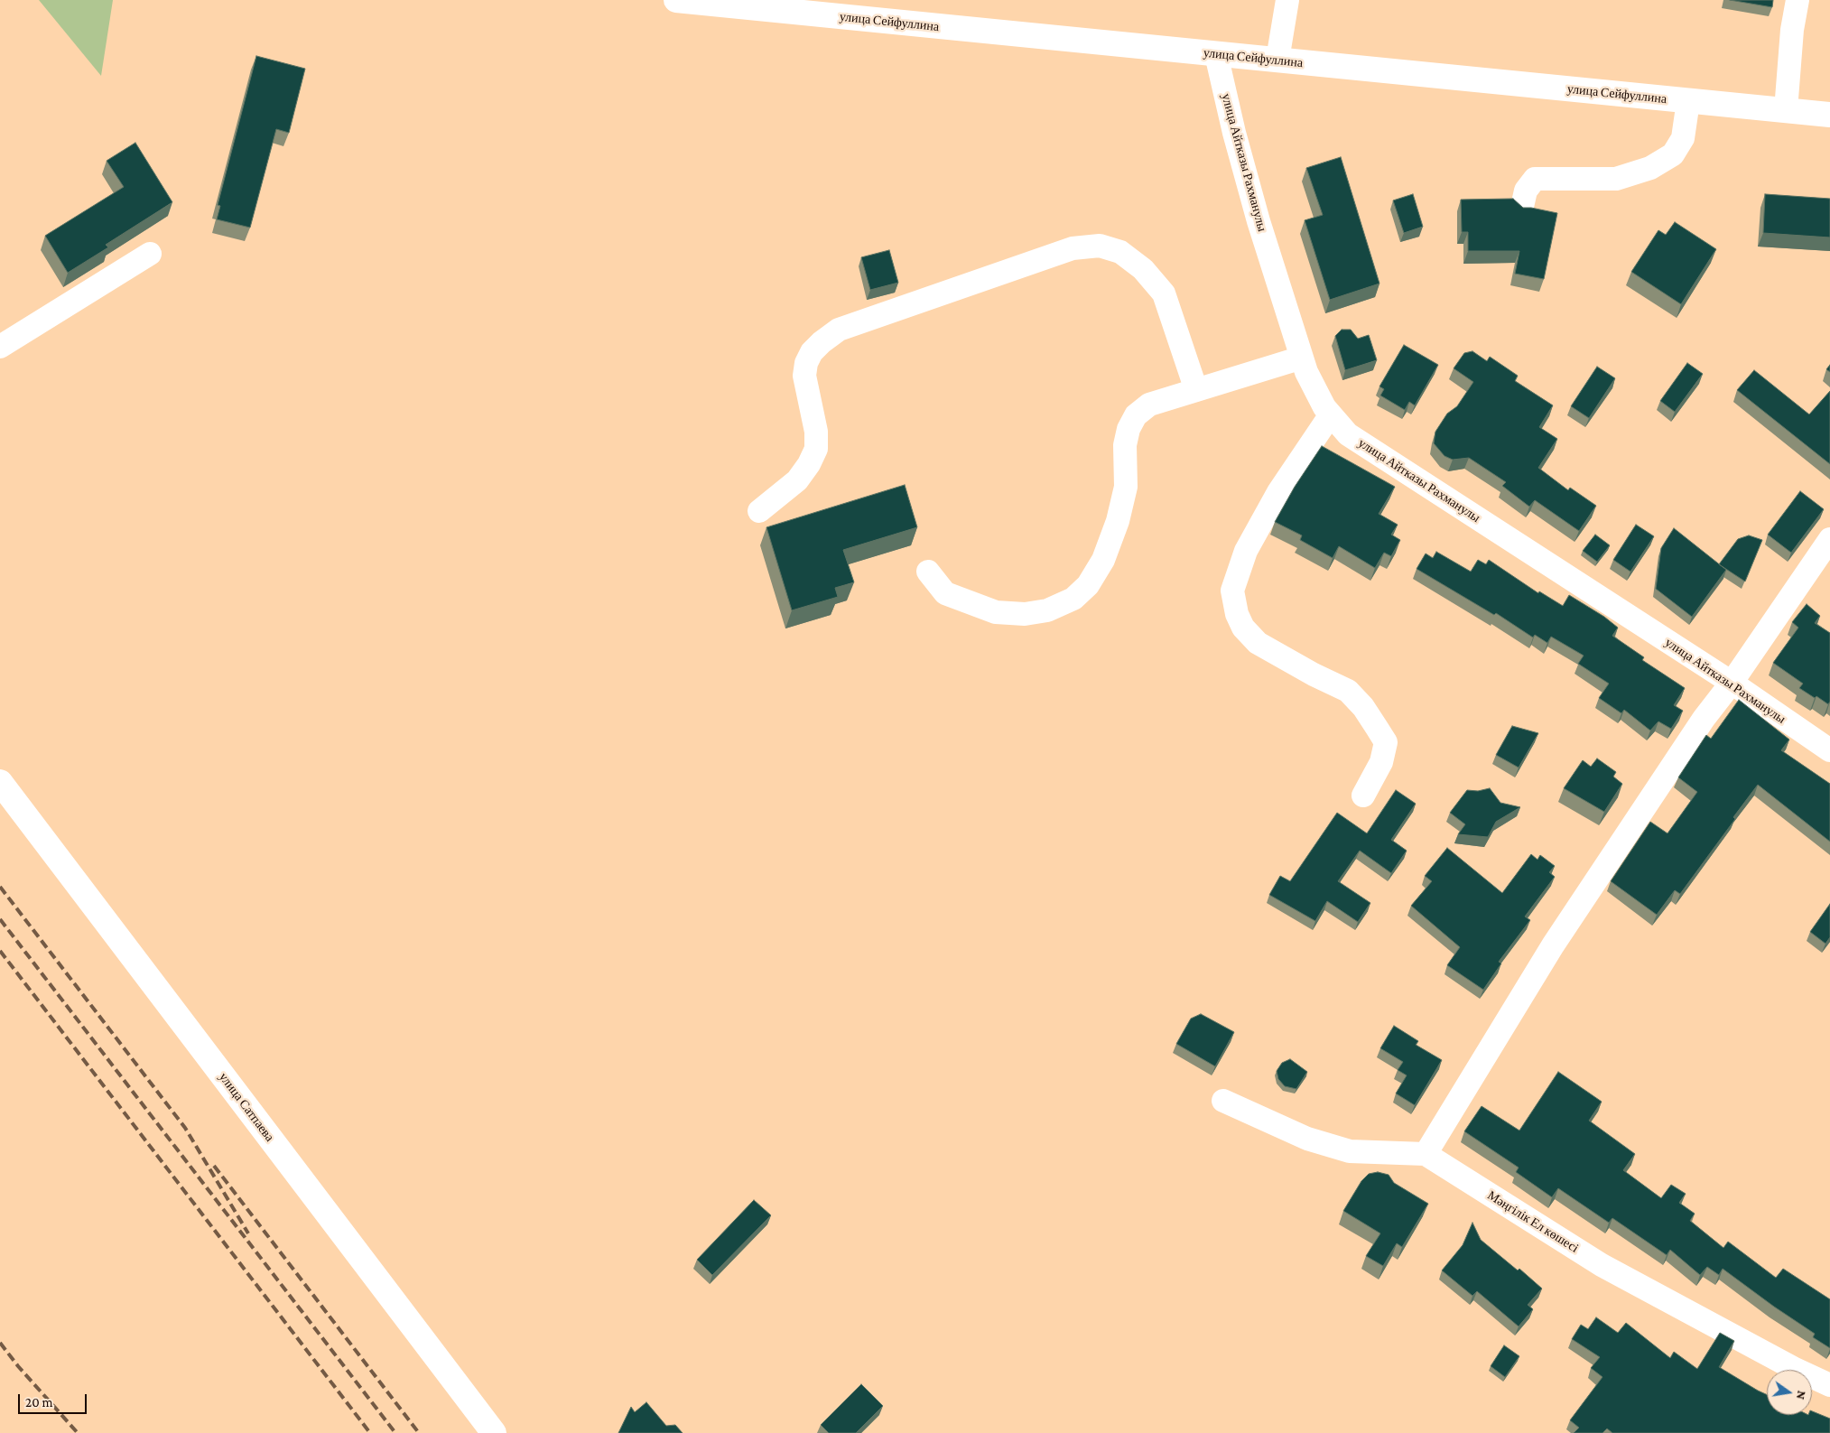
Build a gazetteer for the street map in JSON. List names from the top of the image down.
{
  "streets": {
    "main road": ["улица Сейфуллина", "улица Сатпаева"],
    "street": ["улица Айтказы Рахманулы", "Мәңгілік Ел көшесі"]
  },
  "crossings": [
    ["улица Сейфуллина", "улица Айтказы Рахманулы"]
  ],
  "scale_bar": "20 m",
  "north": "right"
}
